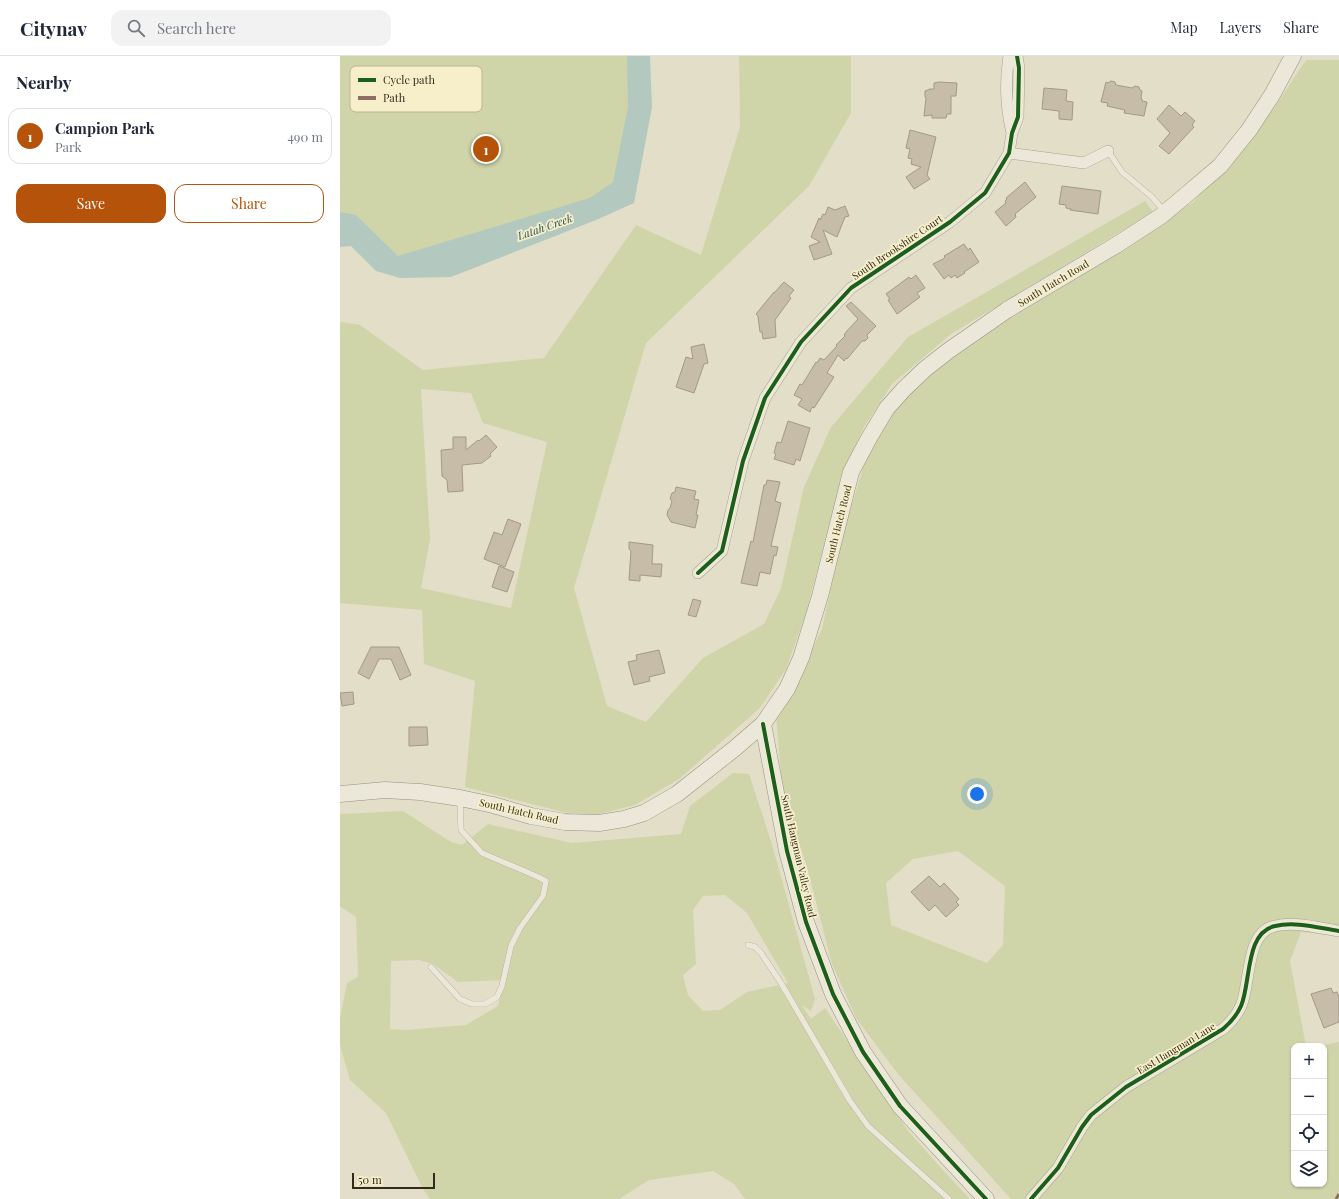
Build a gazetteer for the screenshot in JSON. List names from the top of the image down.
{
  "streets": {
    "main road": ["South Hatch Road", "South Hangman Valley Road"],
    "street": ["South Brookshire Court", "East Hangman Lane"]
  },
  "crossings": [
    ["South Hatch Road", "South Hangman Valley Road"]
  ],
  "water": ["Latah Creek"],
  "legend": ["Cycle path", "Path"],
  "scale_bar": "50 m",
  "page": {
    "header": "Citynav",
    "search": "Search here",
    "nav": ["Map", "Layers", "Share"],
    "heading": "Nearby",
    "list": [
      {
        "mark": "1",
        "name": "Campion Park",
        "note": "Park",
        "value": "490 m"
      }
    ],
    "pins": "1",
    "buttons": ["Save", "Share"],
    "map_buttons": ["+", "−"],
    "scale": "50 m"
  }
}
